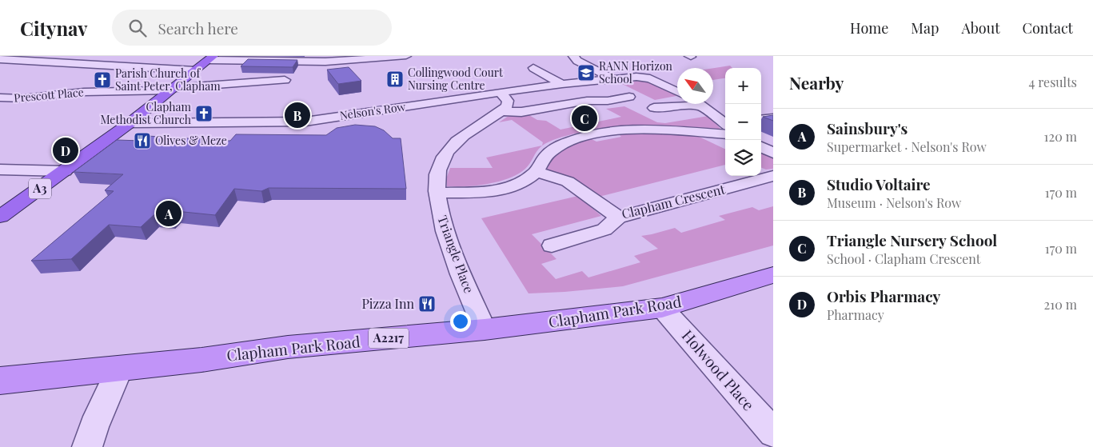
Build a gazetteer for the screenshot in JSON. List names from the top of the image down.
{
  "streets": {
    "highway": ["A3"],
    "main road": ["Clapham Park Road", "A2217"],
    "street": [
      "Prescott Place",
      "Nelson's Row",
      "Clapham Crescent",
      "Triangle Place",
      "Holwood Place"
    ]
  },
  "crossings": [
    ["Prescott Place", "A3"],
    ["Nelson's Row", "A3"],
    ["Triangle Place", "Clapham Park Road"],
    ["Clapham Park Road", "Holwood Place"]
  ],
  "places": {
    "school or university": ["RANN Horizon School"],
    "building": ["Collingwood Court Nursing Centre"],
    "church": ["Parish Church of Saint Peter, Clapham", "Clapham Methodist Church"],
    "restaurant": ["Olives & Meze", "Pizza Inn"]
  },
  "north": "top left",
  "page": {
    "header": "Citynav",
    "search": "Search here",
    "nav": [
      "Home",
      "Map",
      "About",
      "Contact"
    ],
    "heading": ["Nearby", "4 results"],
    "map_buttons": ["+", "−"],
    "pins": [
      "B",
      "C",
      "D",
      "A"
    ],
    "list": [
      {
        "mark": "A",
        "name": "Sainsbury's",
        "note": "Supermarket · Nelson's Row",
        "value": "120 m"
      },
      {
        "mark": "B",
        "name": "Studio Voltaire",
        "note": "Museum · Nelson's Row",
        "value": "170 m"
      },
      {
        "mark": "C",
        "name": "Triangle Nursery School",
        "note": "School · Clapham Crescent",
        "value": "170 m"
      },
      {
        "mark": "D",
        "name": "Orbis Pharmacy",
        "note": "Pharmacy",
        "value": "210 m"
      }
    ]
  }
}
